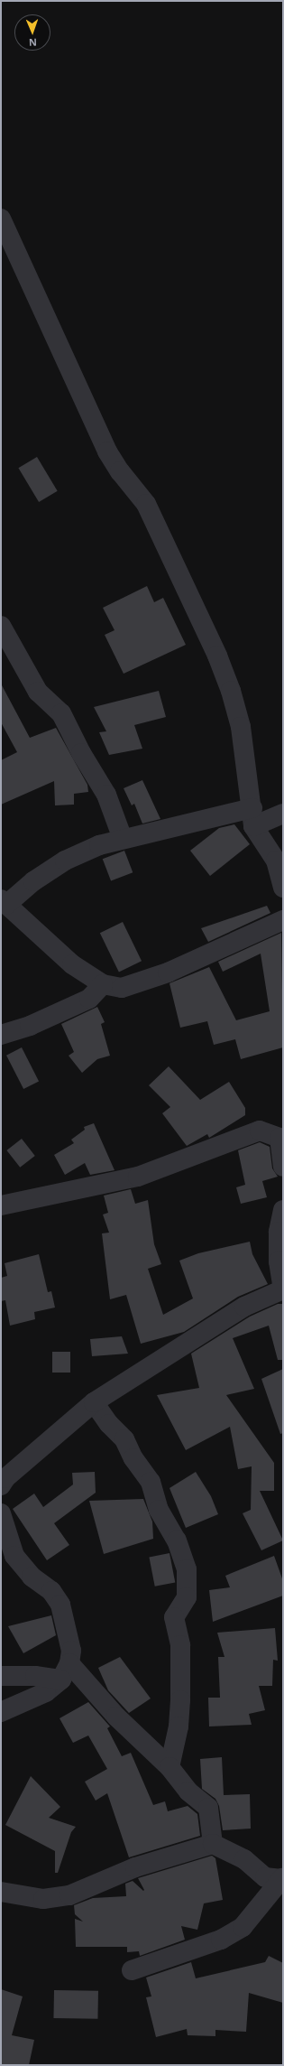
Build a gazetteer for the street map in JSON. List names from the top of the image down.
{
  "north": "bottom"
}
